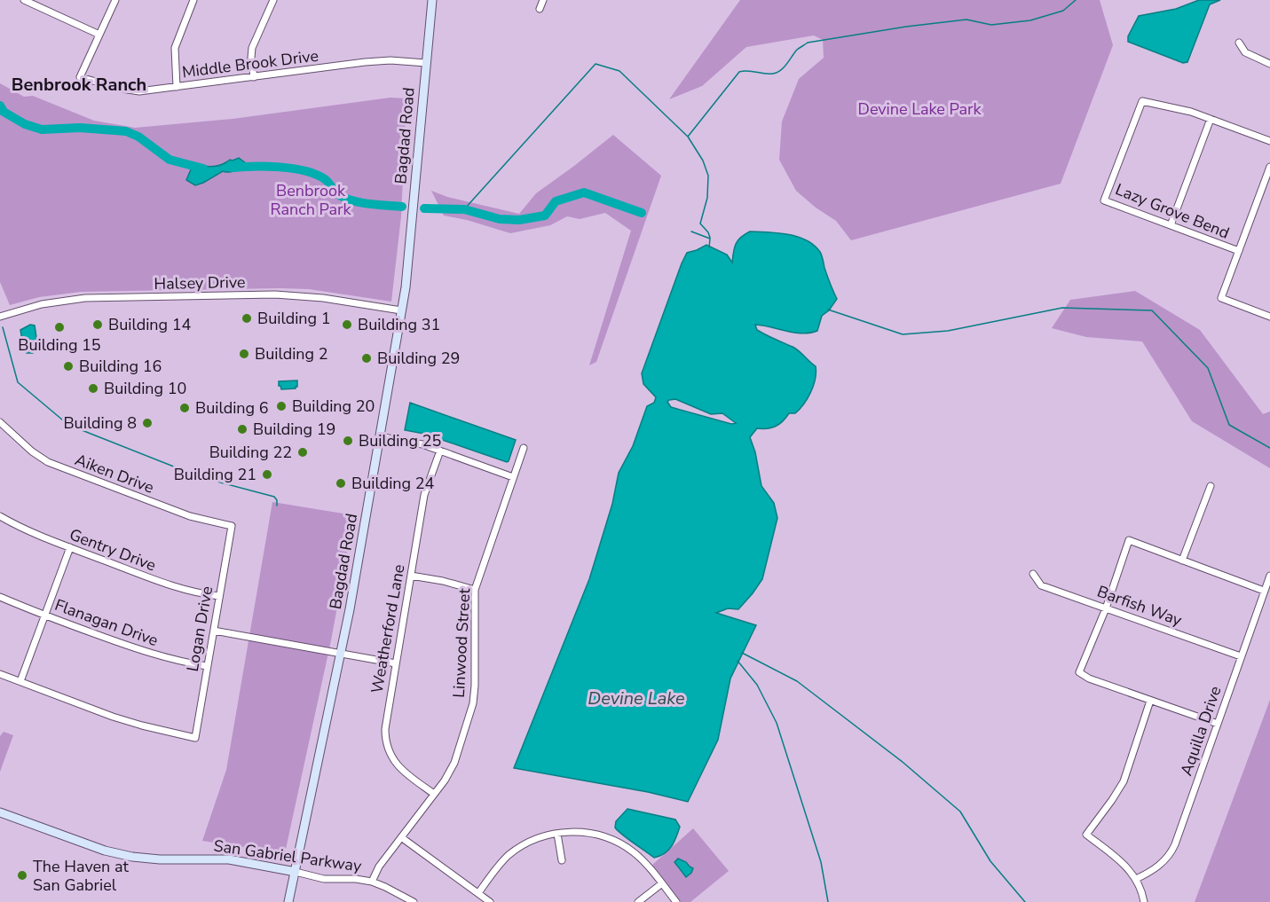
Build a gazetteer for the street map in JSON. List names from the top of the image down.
{
  "streets": {
    "street": [
      "Middle Brook Drive",
      "Bagdad Road",
      "Lazy Grove Bend",
      "Halsey Drive",
      "Aiken Drive",
      "Gentry Drive",
      "Barfish Way",
      "Flanagan Drive",
      "Logan Drive",
      "Weatherford Lane",
      "Linwood Street",
      "Aquilla Drive",
      "San Gabriel Parkway"
    ]
  },
  "crossings": [
    ["Middle Brook Drive", "Bagdad Road"],
    ["Bagdad Road", "Halsey Drive"],
    ["Bagdad Road", "San Gabriel Parkway"],
    ["Aiken Drive", "Logan Drive"],
    ["Gentry Drive", "Logan Drive"],
    ["Barfish Way", "Aquilla Drive"],
    ["Flanagan Drive", "Logan Drive"],
    ["Weatherford Lane", "Linwood Street"],
    ["Linwood Street", "San Gabriel Parkway"]
  ],
  "districts": ["Benbrook Ranch"],
  "water": ["Devine Lake"],
  "parks": ["Devine Lake Park", "Benbrook Ranch Park"],
  "places": [
    "Building 1",
    "Building 14",
    "Building 31",
    "Building 15",
    "Building 2",
    "Building 29",
    "Building 16",
    "Building 10",
    "Building 20",
    "Building 6",
    "Building 8",
    "Building 19",
    "Building 25",
    "Building 22",
    "Building 21",
    "Building 24",
    "The Haven at San Gabriel"
  ]
}
